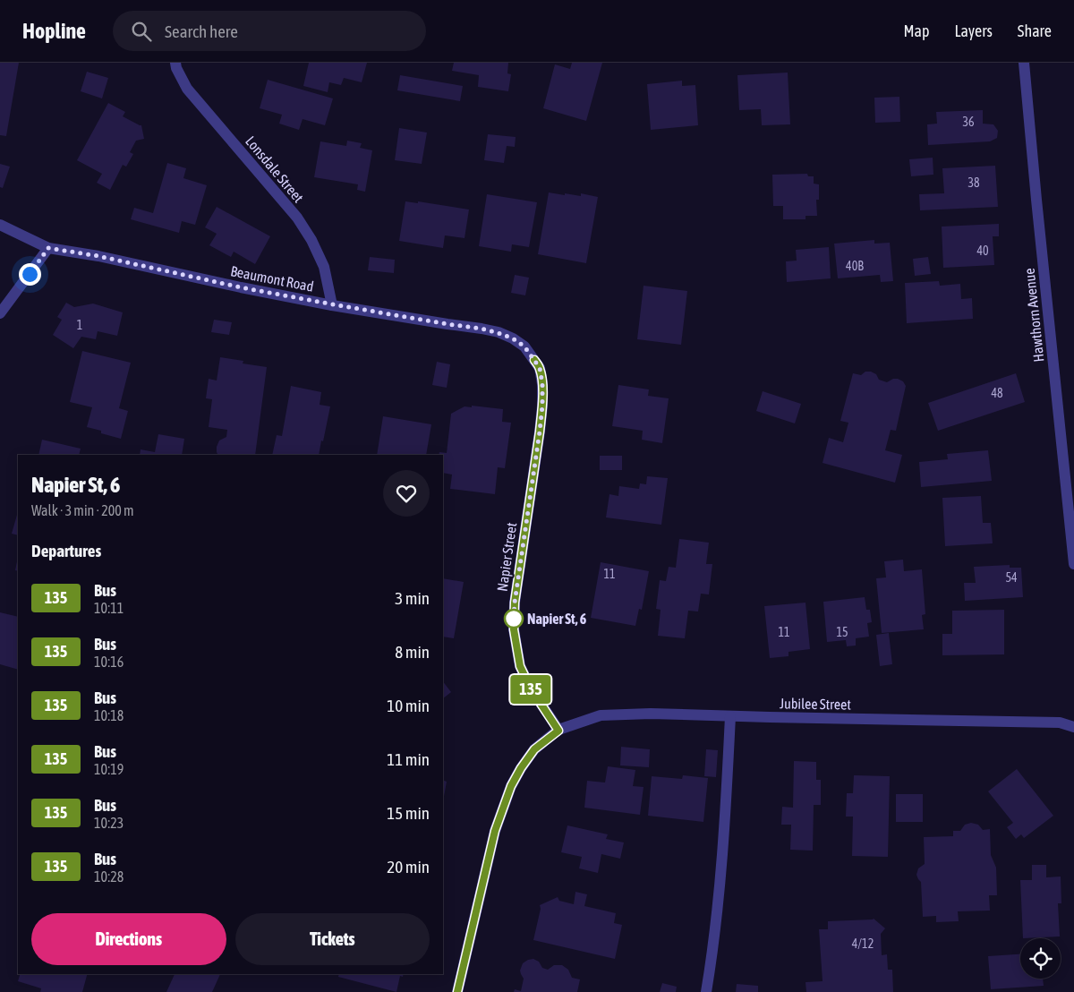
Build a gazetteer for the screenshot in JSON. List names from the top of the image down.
{
  "streets": {
    "street": [
      "Lonsdale Street",
      "Beaumont Road",
      "Hawthorn Avenue",
      "Napier Street",
      "Jubilee Street"
    ]
  },
  "crossings": [
    ["Lonsdale Street", "Beaumont Road"],
    ["Beaumont Road", "Napier Street"],
    ["Napier Street", "Jubilee Street"]
  ],
  "places": ["Napier St, 6"],
  "lines": ["bus line 135"],
  "house_numbers": [
    "36",
    "38",
    "40",
    "40B",
    "1",
    "48",
    "11",
    "54",
    "11",
    "15",
    "4/12"
  ],
  "page": {
    "header": "Hopline",
    "search": "Search here",
    "nav": ["Map", "Layers", "Share"],
    "on_map": "135",
    "heading": [
      ["Napier St, 6", "Walk · 3 min · 200 m"],
      "Departures"
    ],
    "list": [
      {
        "mark": "135",
        "name": "Bus",
        "note": "10:11",
        "value": "3 min"
      },
      {
        "mark": "135",
        "name": "Bus",
        "note": "10:16",
        "value": "8 min"
      },
      {
        "mark": "135",
        "name": "Bus",
        "note": "10:18",
        "value": "10 min"
      },
      {
        "mark": "135",
        "name": "Bus",
        "note": "10:19",
        "value": "11 min"
      },
      {
        "mark": "135",
        "name": "Bus",
        "note": "10:23",
        "value": "15 min"
      },
      {
        "mark": "135",
        "name": "Bus",
        "note": "10:28",
        "value": "20 min"
      }
    ],
    "buttons": ["Directions", "Tickets"]
  }
}
